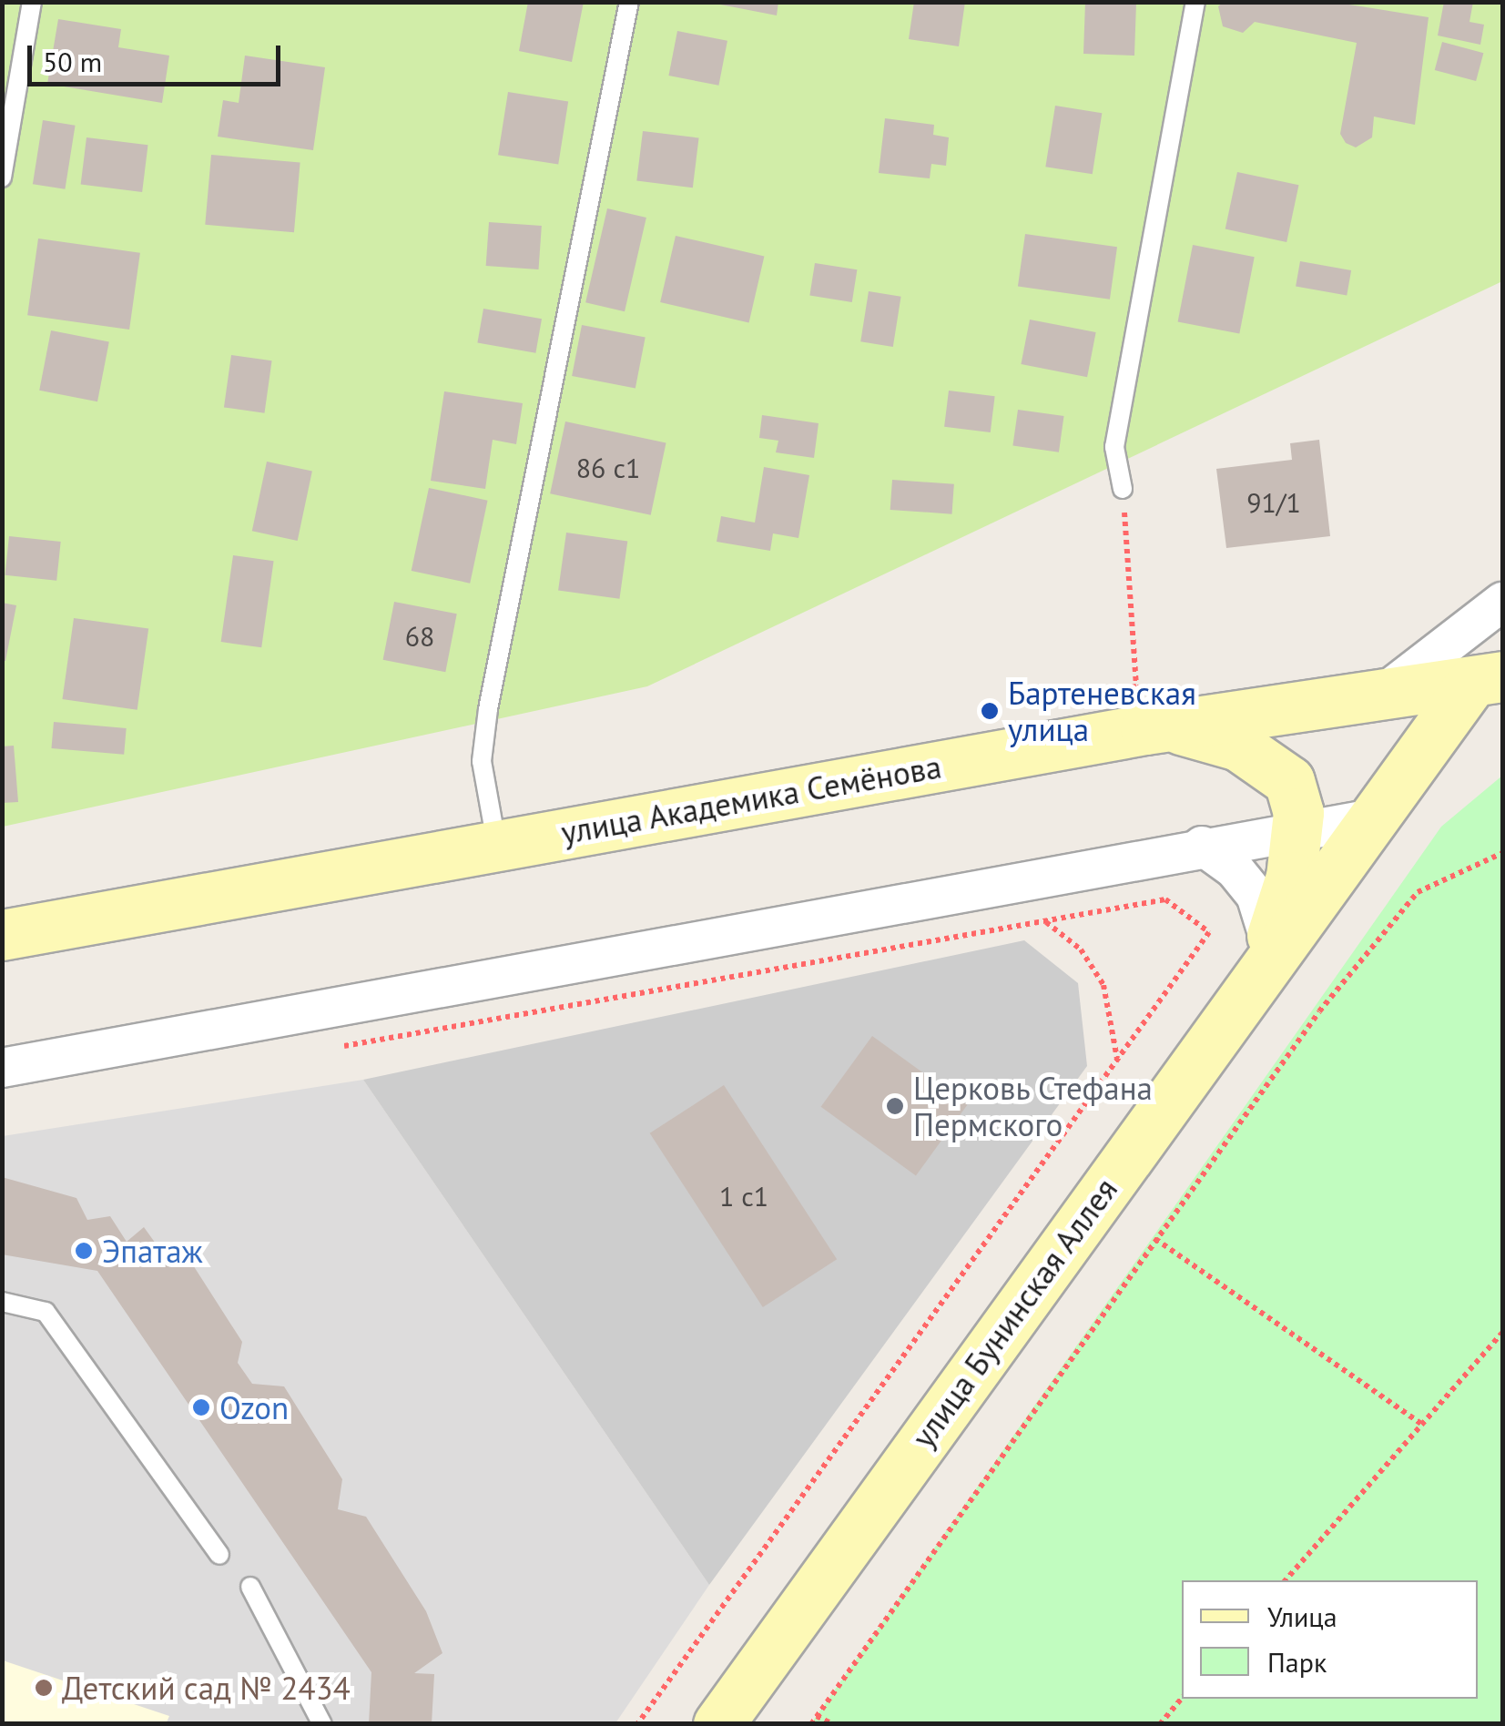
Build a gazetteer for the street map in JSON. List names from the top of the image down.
{
  "streets": {
    "street": ["улица Академика Семёнова", "улица Бунинская Аллея"]
  },
  "crossings": [
    ["улица Академика Семёнова", "улица Бунинская Аллея"]
  ],
  "places": [
    "Бартеневская улица",
    "Церковь Стефана Пермского",
    "Эпатаж",
    "Ozon",
    "Детский сад № 2434"
  ],
  "house_numbers": [
    "86 с1",
    "91/1",
    "68",
    "1 с1"
  ],
  "legend": ["Улица", "Парк"],
  "scale_bar": "50 m"
}
